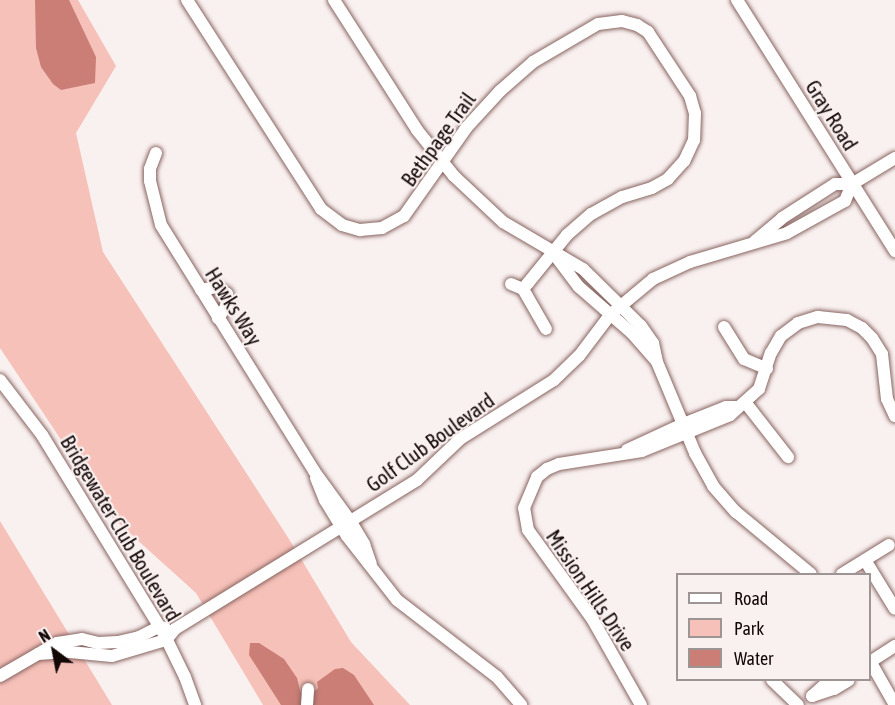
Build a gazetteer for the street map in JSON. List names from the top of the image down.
{
  "streets": {
    "street": [
      "Gray Road",
      "Bethpage Trail",
      "Hawks Way",
      "Golf Club Boulevard",
      "Bridgewater Club Boulevard",
      "Mission Hills Drive"
    ]
  },
  "crossings": [
    ["Gray Road", "Golf Club Boulevard"],
    ["Hawks Way", "Golf Club Boulevard"],
    ["Golf Club Boulevard", "Bridgewater Club Boulevard"]
  ],
  "legend": ["Road", "Park", "Water"],
  "north": "top left"
}
